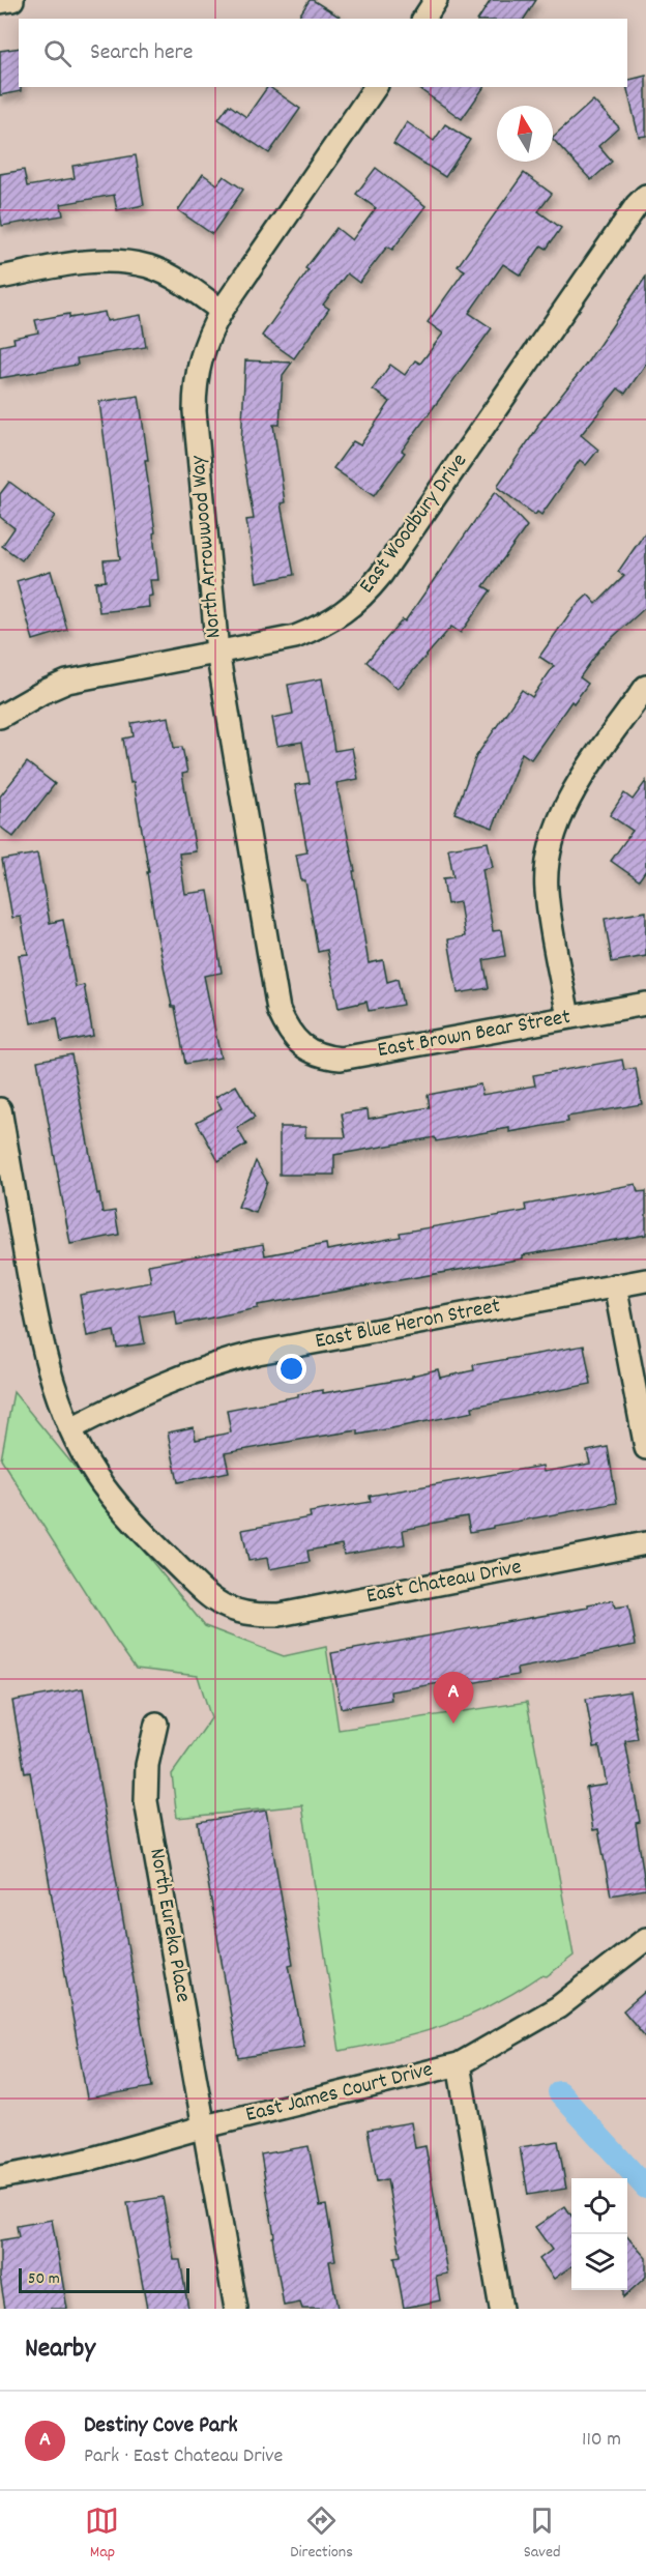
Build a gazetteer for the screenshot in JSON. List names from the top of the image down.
{
  "streets": {
    "street": [
      "East Woodbury Drive",
      "North Arrowwood Way",
      "East Brown Bear Street",
      "East Blue Heron Street",
      "East Chateau Drive",
      "North Eureka Place",
      "East James Court Drive"
    ]
  },
  "crossings": [
    ["East Woodbury Drive", "North Arrowwood Way"],
    ["North Arrowwood Way", "East Brown Bear Street"],
    ["East Blue Heron Street", "East Chateau Drive"],
    ["North Eureka Place", "East James Court Drive"]
  ],
  "scale_bar": "50 m",
  "north": "top",
  "page": {
    "search": "Search here",
    "pins": "A",
    "scale": "50 m",
    "heading": "Nearby",
    "list": [
      {
        "mark": "A",
        "name": "Destiny Cove Park",
        "note": "Park · East Chateau Drive",
        "value": "110 m"
      }
    ],
    "nav": ["Map", "Directions", "Saved"]
  }
}
